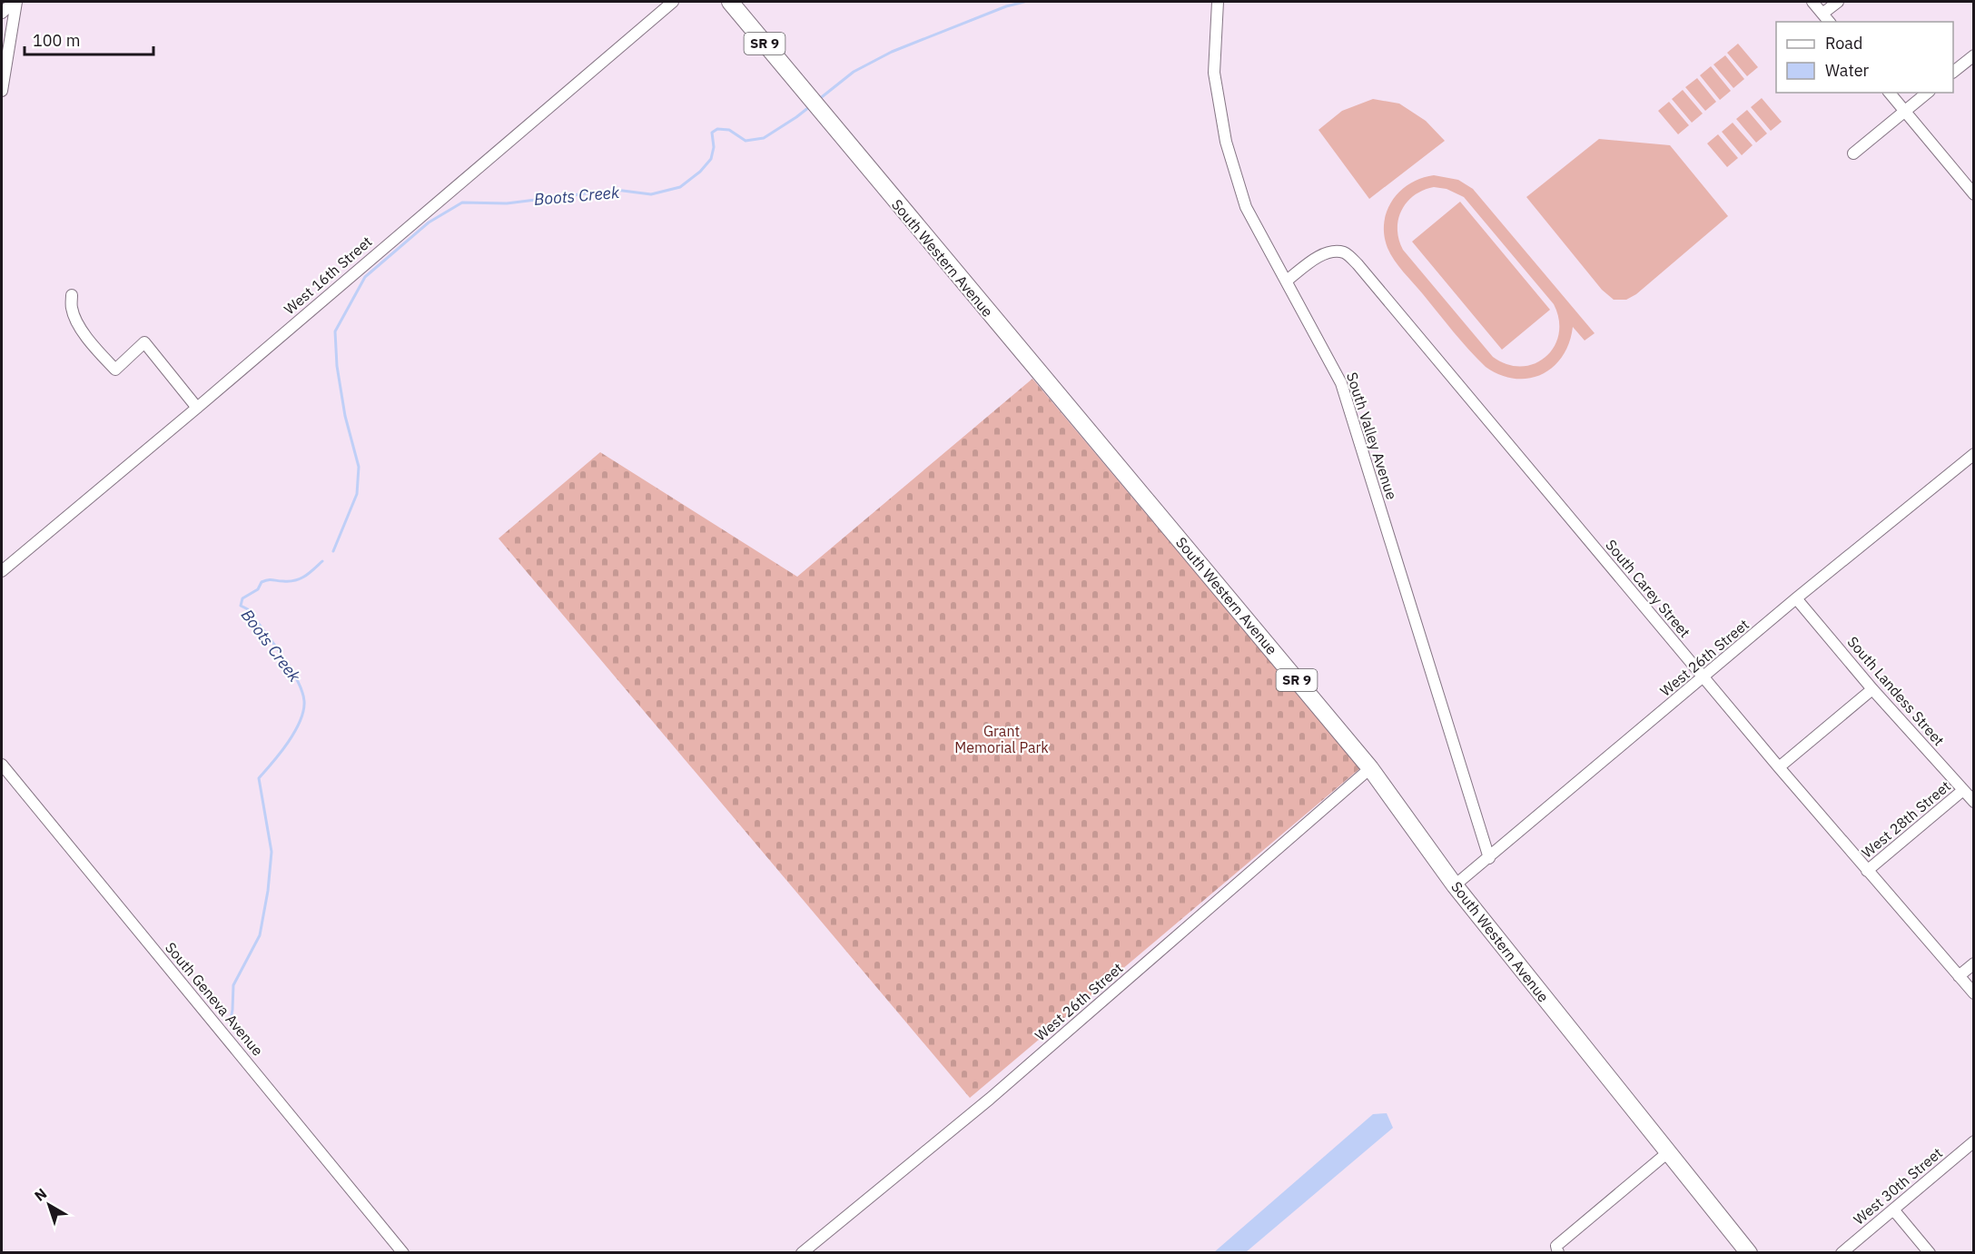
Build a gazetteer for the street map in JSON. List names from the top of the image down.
{
  "streets": {
    "highway": ["SR 9", "South Western Avenue"],
    "street": [
      "West 16th Street",
      "South Valley Avenue",
      "South Carey Street",
      "West 26th Street",
      "South Landess Street",
      "West 28th Street",
      "South Geneva Avenue",
      "West 30th Street"
    ]
  },
  "crossings": [
    ["South Western Avenue", "West 26th Street"],
    ["South Valley Avenue", "South Carey Street"],
    ["South Valley Avenue", "West 26th Street"],
    ["South Carey Street", "West 26th Street"],
    ["South Carey Street", "West 28th Street"],
    ["West 26th Street", "South Landess Street"],
    ["South Landess Street", "West 28th Street"]
  ],
  "water": ["Boots Creek"],
  "parks": ["Grant Memorial Park"],
  "legend": ["Road", "Water"],
  "scale_bar": "100 m",
  "north": "top left"
}
